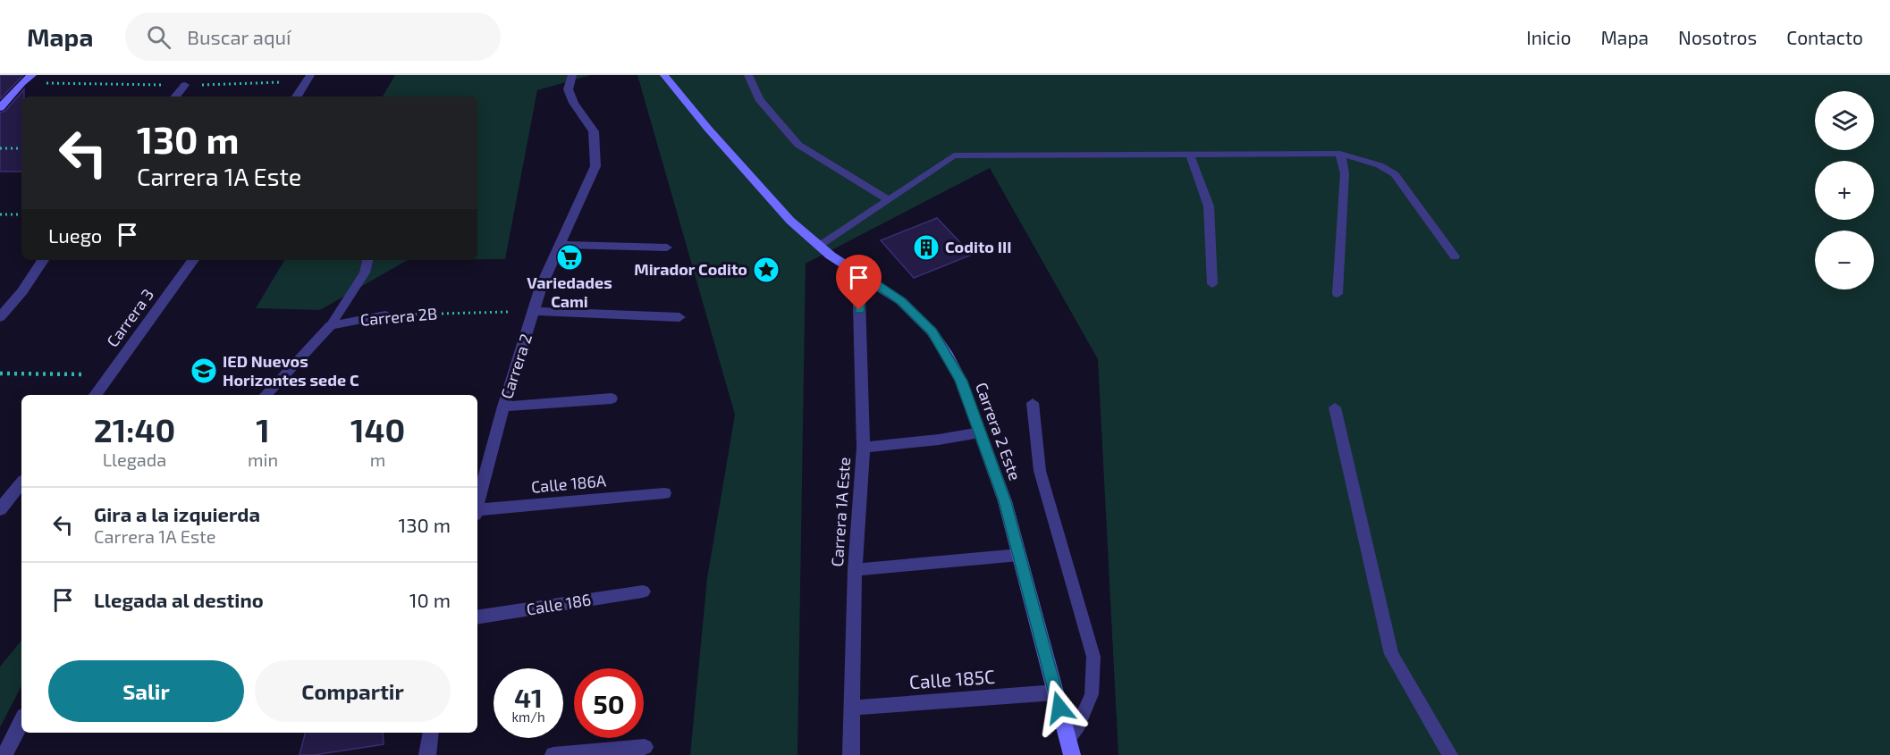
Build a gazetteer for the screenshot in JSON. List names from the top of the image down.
{
  "streets": {
    "main road": ["Carrera 2 Este"],
    "street": [
      "Carrera 2B",
      "Carrera 3",
      "Carrera 2",
      "Calle 186A",
      "Carrera 1A Este",
      "Calle 186",
      "Calle 185C"
    ]
  },
  "crossings": [
    ["Carrera 2B", "Carrera 2"],
    ["Carrera 2 Este", "Carrera 1A Este"],
    ["Carrera 2 Este", "Calle 185C"],
    ["Carrera 1A Este", "Calle 185C"]
  ],
  "places": {
    "building": ["Codito III"],
    "supermarket": ["Variedades Cami"],
    "place": ["Mirador Codito"],
    "school or university": ["IED Nuevos Horizontes sede C"]
  },
  "page": {
    "header": "Mapa",
    "search": "Buscar aquí",
    "nav": [
      "Inicio",
      "Mapa",
      "Nosotros",
      "Contacto"
    ],
    "map_buttons": ["+", "−"],
    "turn": ["130 m", "Carrera 1A Este"],
    "then": "Luego",
    "eta": [
      "21:40",
      "Llegada",
      "1",
      "min",
      "140",
      "m"
    ],
    "list": [
      {
        "name": "Gira a la izquierda",
        "note": "Carrera 1A Este",
        "value": "130 m"
      },
      {
        "name": "Llegada al destino",
        "value": "10 m"
      }
    ],
    "buttons": ["Salir", "Compartir"],
    "speed": "41 km/h",
    "limit": "50"
  }
}
